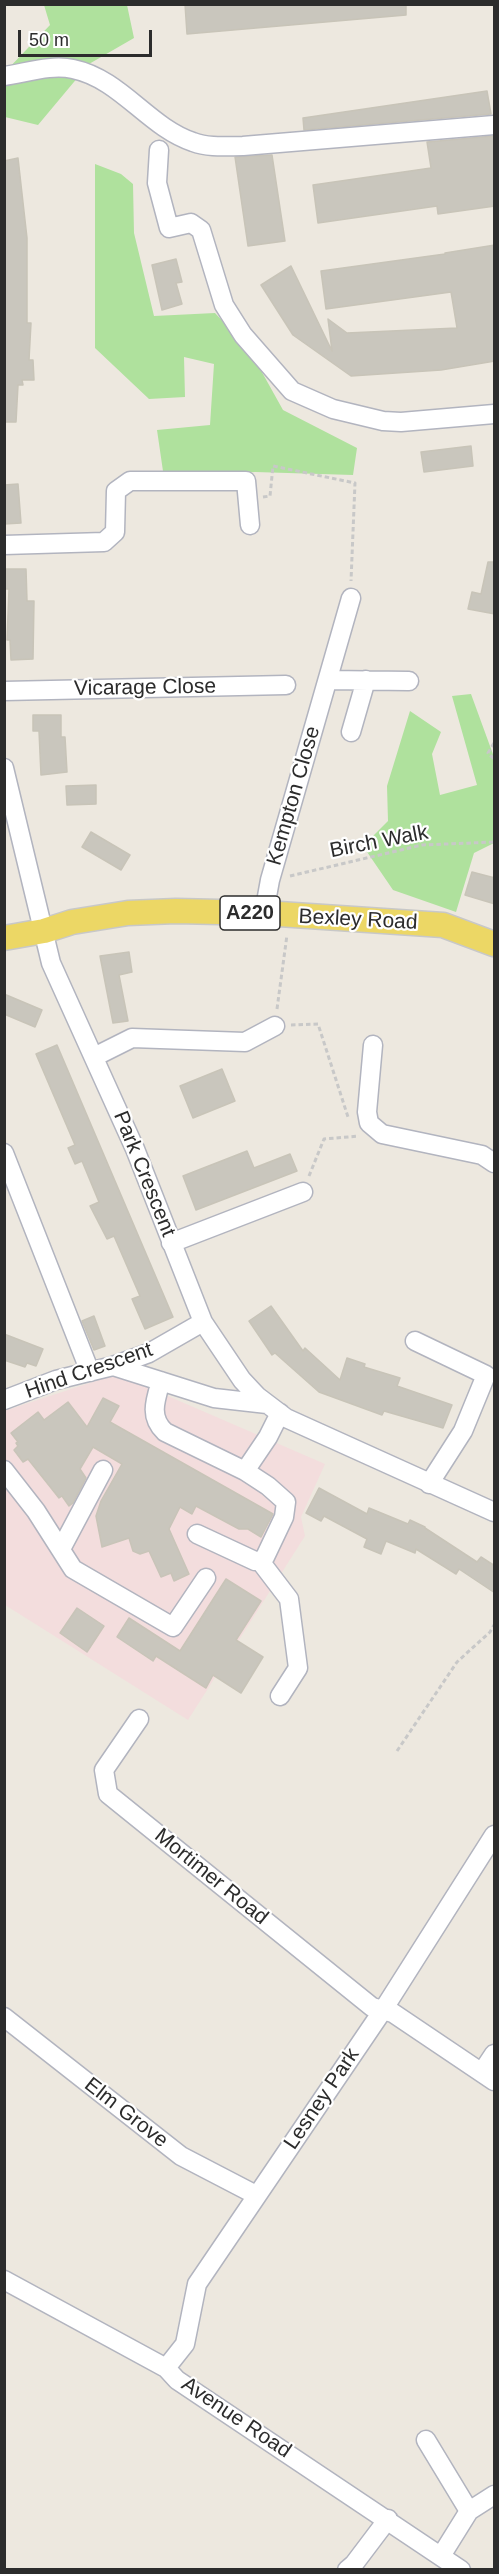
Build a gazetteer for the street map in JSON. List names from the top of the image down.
{
  "streets": {
    "main road": ["A220", "Bexley Road"],
    "street": [
      "Vicarage Close",
      "Kempton Close",
      "Park Crescent",
      "Hind Crescent",
      "Mortimer Road",
      "Lesney Park",
      "Elm Grove",
      "Avenue Road"
    ],
    "path": ["Birch Walk"]
  },
  "crossings": [
    ["Kempton Close", "Birch Walk"],
    ["Kempton Close", "Bexley Road"],
    ["Bexley Road", "Park Crescent"],
    ["Park Crescent", "Hind Crescent"],
    ["Mortimer Road", "Lesney Park"],
    ["Lesney Park", "Elm Grove"],
    ["Lesney Park", "Avenue Road"]
  ],
  "scale_bar": "50 m"
}
